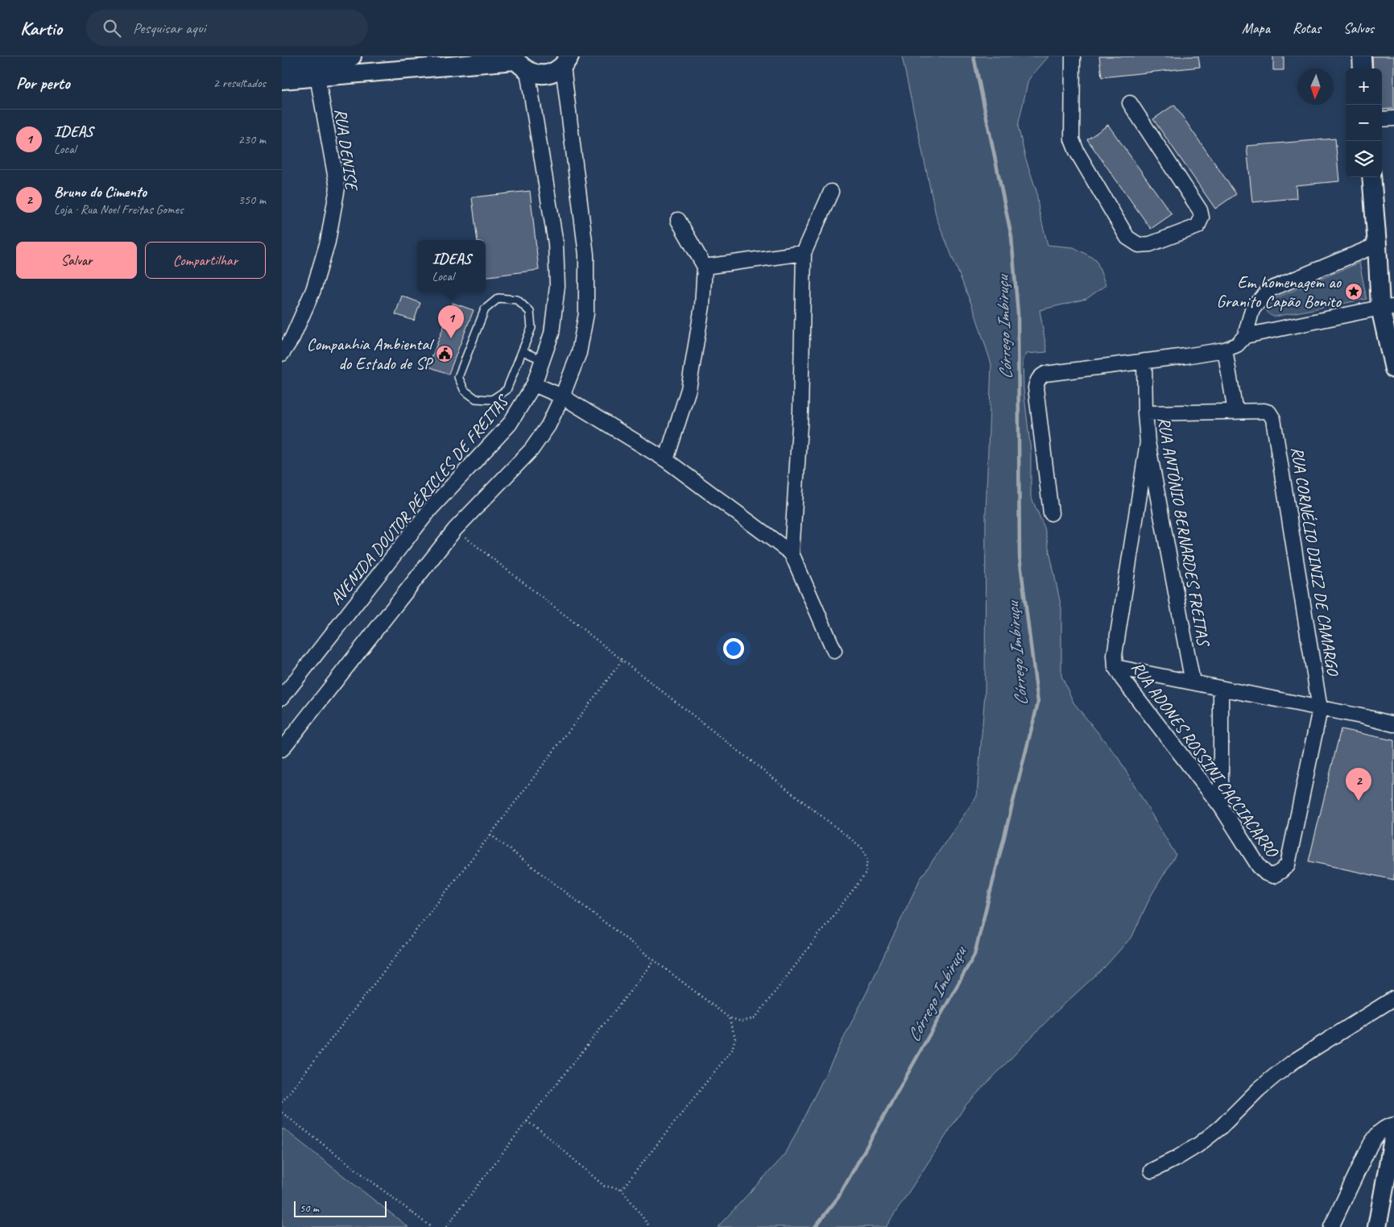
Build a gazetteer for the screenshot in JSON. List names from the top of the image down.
{
  "streets": {
    "street": [
      "RUA DENISE",
      "AVENIDA DOUTOR PÉRICLES DE FREITAS",
      "RUA ANTÔNIO BERNARDES FREITAS",
      "RUA CORNÉLIO DINIZ DE CAMARGO",
      "RUA ADONES ROSSINI CACCIACARRO"
    ]
  },
  "crossings": [
    ["RUA ANTÔNIO BERNARDES FREITAS", "RUA ADONES ROSSINI CACCIACARRO"],
    ["RUA CORNÉLIO DINIZ DE CAMARGO", "RUA ADONES ROSSINI CACCIACARRO"]
  ],
  "water": ["Córrego Imbiruçu"],
  "places": {
    "place": ["Em homenagem ao Granito Capão Bonito"],
    "public building": ["Companhia Ambiental do Estado de SP"]
  },
  "scale_bar": "50 m",
  "north": "bottom",
  "page": {
    "header": "Kartio",
    "search": "Pesquisar aqui",
    "nav": ["Mapa", "Rotas", "Salvos"],
    "heading": ["Por perto", "2 resultados"],
    "map_buttons": ["+", "−"],
    "list": [
      {
        "mark": "1",
        "name": "IDEAS",
        "note": "Local",
        "value": "230 m"
      },
      {
        "mark": "2",
        "name": "Bruno do Cimento",
        "note": "Loja · Rua Noel Freitas Gomes",
        "value": "350 m"
      }
    ],
    "buttons": ["Salvar", "Compartilhar"],
    "popup": ["IDEAS", "Local"],
    "pins": ["1", "2"],
    "scale": "50 m"
  }
}
